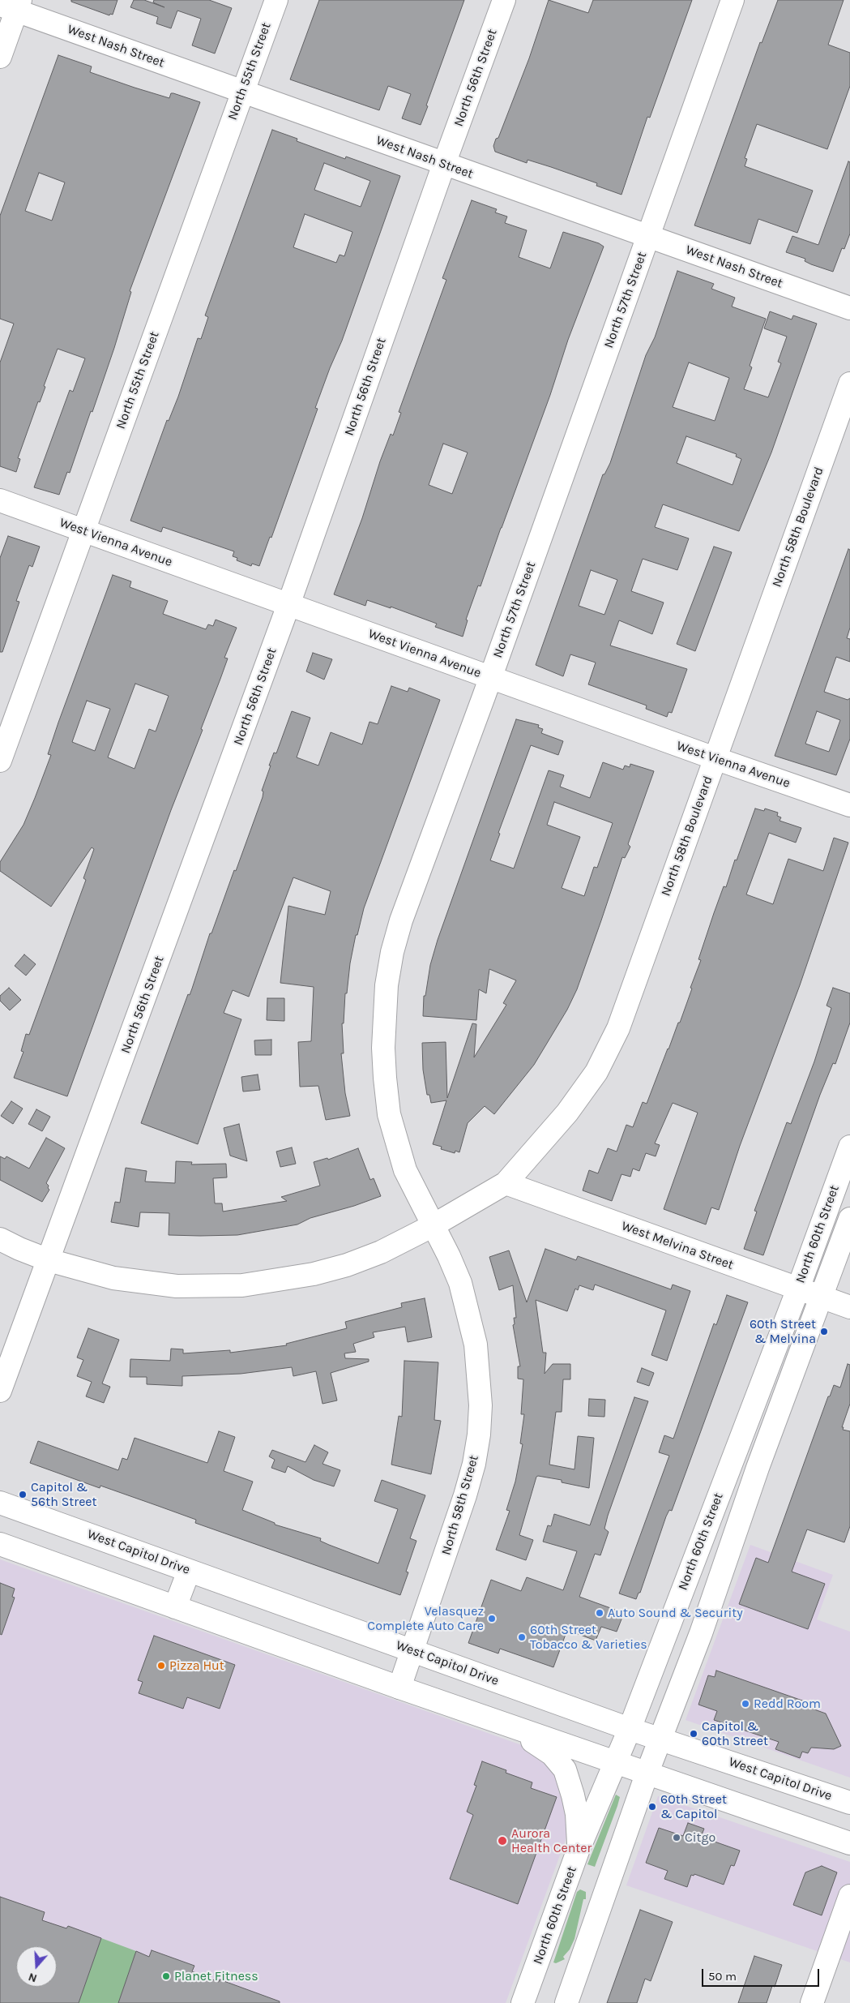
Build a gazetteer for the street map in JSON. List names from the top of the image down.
{
  "streets": {
    "street": [
      "West Nash Street",
      "North 55th Street",
      "North 56th Street",
      "North 57th Street",
      "North 58th Boulevard",
      "West Vienna Avenue",
      "North 60th Street",
      "West Melvina Street",
      "North 58th Street",
      "West Capitol Drive"
    ]
  },
  "crossings": [
    ["West Nash Street", "North 55th Street"],
    ["West Nash Street", "North 56th Street"],
    ["West Nash Street", "North 57th Street"],
    ["North 55th Street", "West Vienna Avenue"],
    ["North 56th Street", "West Vienna Avenue"],
    ["North 57th Street", "North 58th Boulevard"],
    ["North 57th Street", "West Vienna Avenue"],
    ["North 57th Street", "North 58th Street"],
    ["North 58th Boulevard", "West Vienna Avenue"],
    ["North 58th Boulevard", "West Melvina Street"],
    ["North 58th Boulevard", "North 58th Street"],
    ["North 60th Street", "West Melvina Street"],
    ["North 60th Street", "West Capitol Drive"],
    ["North 58th Street", "West Capitol Drive"]
  ],
  "places": [
    "60th Street & Melvina",
    "Capitol & 56th Street",
    "Auto Sound & Security",
    "Velasquez Complete Auto Care",
    "60th Street Tobacco & Varieties",
    "Pizza Hut",
    "Redd Room",
    "Capitol & 60th Street",
    "60th Street & Capitol",
    "Citgo",
    "Aurora Health Center",
    "Planet Fitness"
  ],
  "scale_bar": "50 m",
  "north": "bottom"
}
